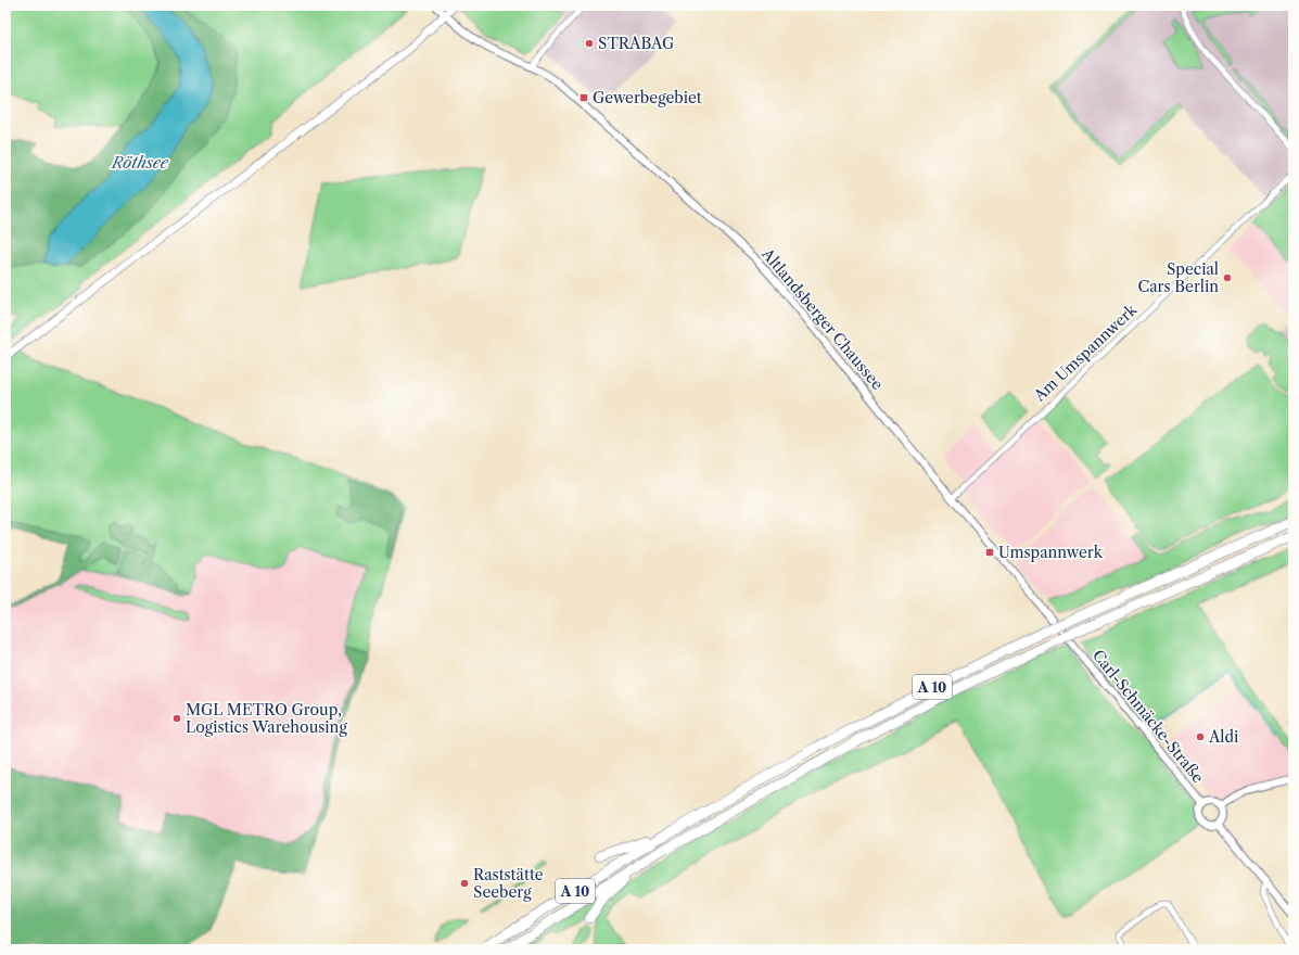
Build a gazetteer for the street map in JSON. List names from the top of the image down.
{
  "streets": {
    "highway": ["A 10"],
    "street": ["Altlandsberger Chaussee", "Am Umspannwerk", "Carl-Schmäcke-Straße"]
  },
  "crossings": [
    ["Altlandsberger Chaussee", "Am Umspannwerk"],
    ["Altlandsberger Chaussee", "Carl-Schmäcke-Straße"]
  ],
  "water": ["Röthsee"],
  "places": {
    "other": [
      "STRABAG",
      "Special Cars Berlin",
      "MGL METRO Group, Logistics Warehousing",
      "Aldi",
      "Raststätte Seeberg"
    ],
    "transit": ["Gewerbegebiet", "Umspannwerk"]
  }
}
